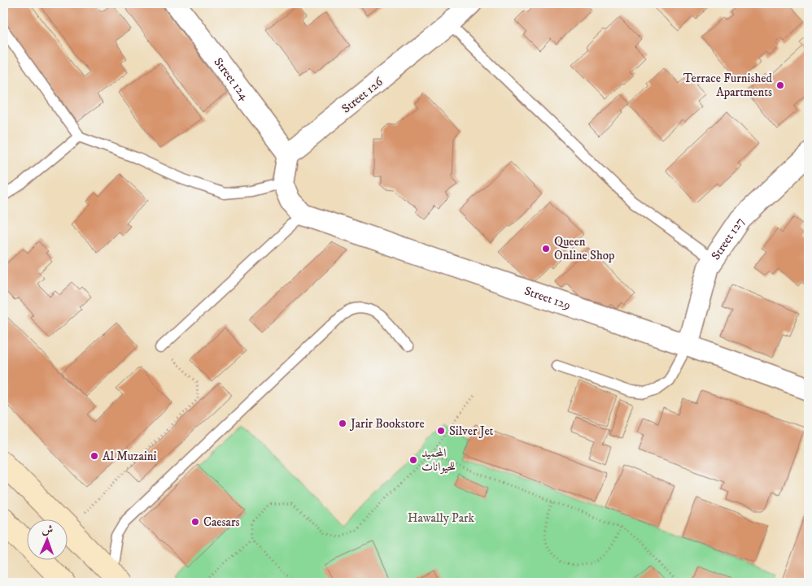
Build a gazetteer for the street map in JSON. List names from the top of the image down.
{
  "streets": {
    "street": [
      "Street 124",
      "Street 126",
      "Street 127",
      "Street 129"
    ]
  },
  "crossings": [
    ["Street 124", "Street 126"],
    ["Street 127", "Street 129"]
  ],
  "parks": ["Hawally Park"],
  "places": [
    "Terrace Furnished Apartments",
    "Queen Online Shop",
    "Jarir Bookstore",
    "Silver Jet",
    "Al Muzaini",
    "المحميد للحيوانات",
    "Caesars"
  ],
  "north": "top"
}
